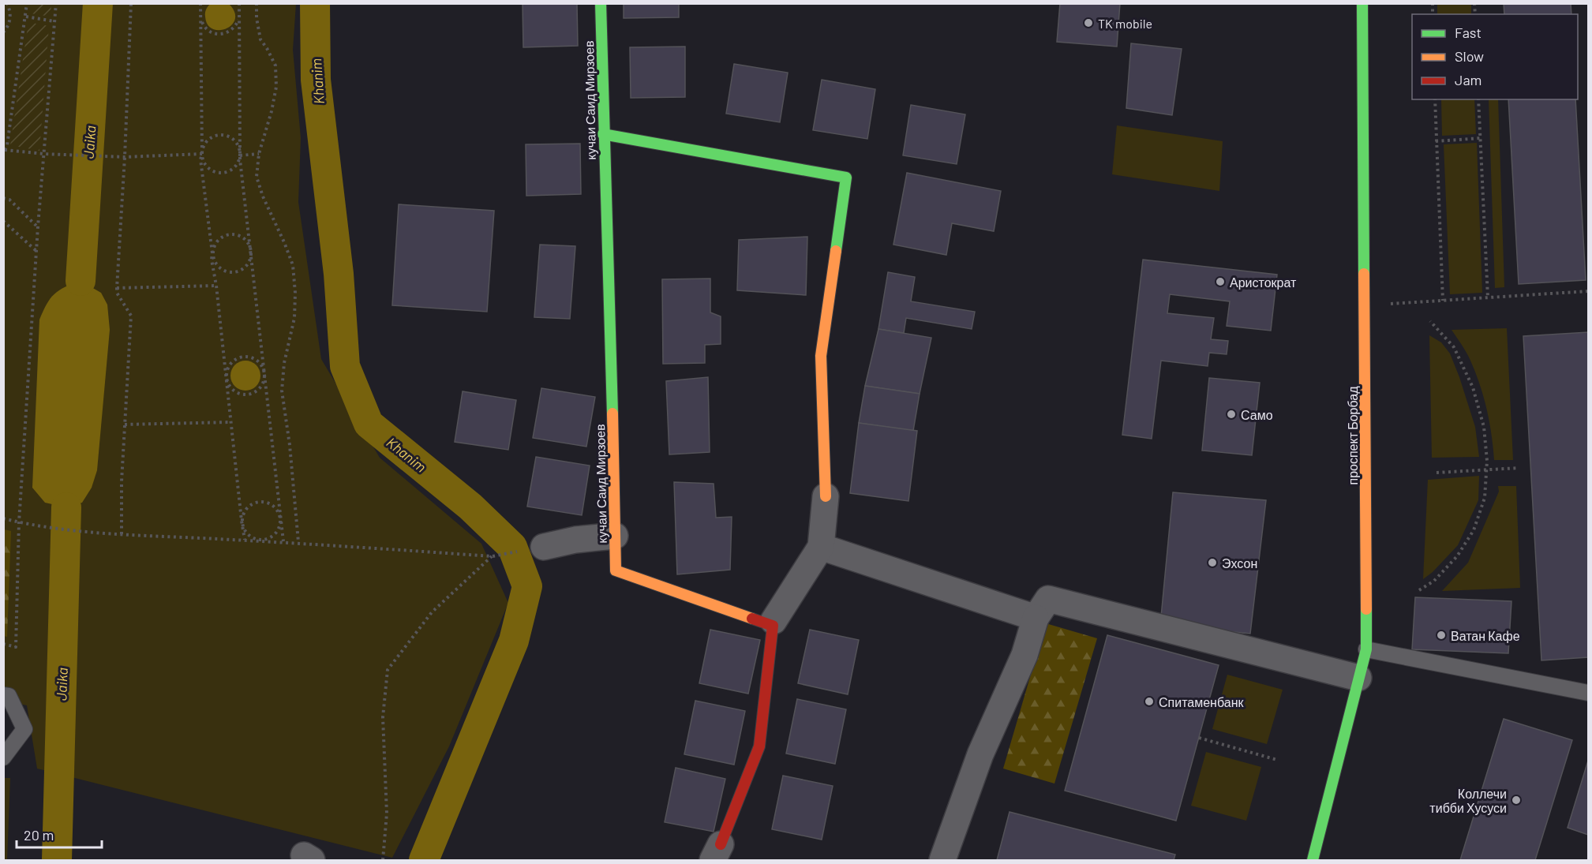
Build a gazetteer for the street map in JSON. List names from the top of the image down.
{
  "streets": {
    "street": ["кучаи Саид Мирзоев", "проспект Борбад"]
  },
  "water": ["Khanim", "Jaika"],
  "places": [
    "TK mobile",
    "Аристократ",
    "Само",
    "Эхсон",
    "Ватан Кафе",
    "Спитаменбанк",
    "Коллечи тибби Хусуси"
  ],
  "legend": ["Fast", "Slow", "Jam"],
  "scale_bar": "20 m"
}
